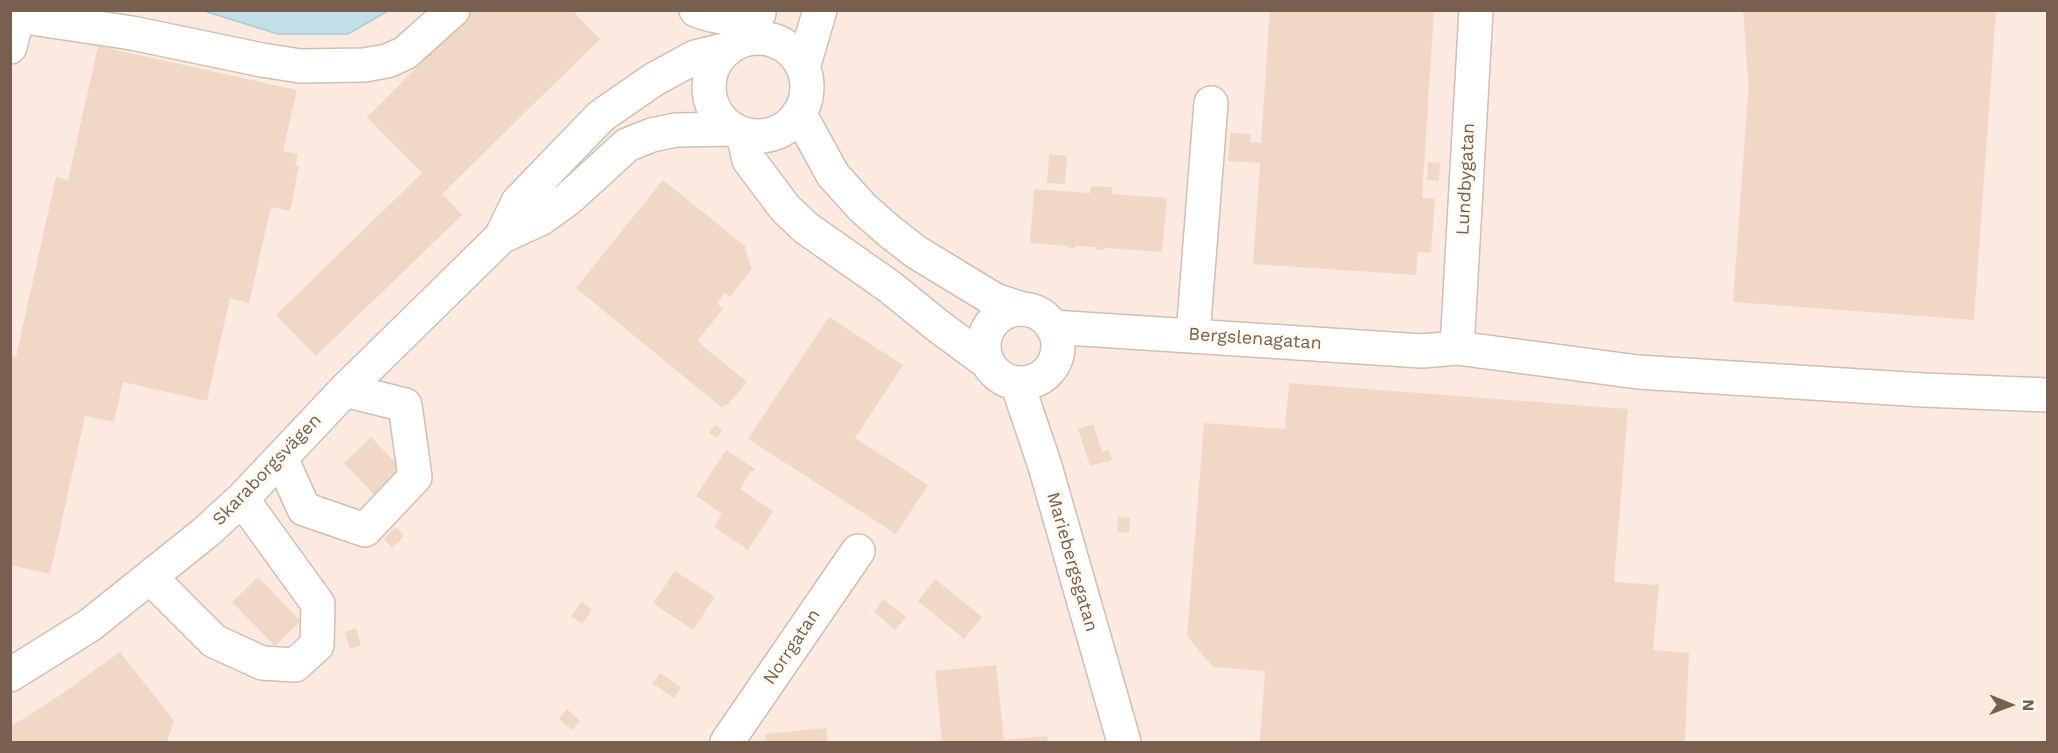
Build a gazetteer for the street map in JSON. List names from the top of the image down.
{
  "streets": {
    "street": [
      "Lundbygatan",
      "Bergslenagatan",
      "Skaraborgsvägen",
      "Mariebergsgatan",
      "Norrgatan"
    ]
  },
  "crossings": [
    ["Lundbygatan", "Bergslenagatan"],
    ["Bergslenagatan", "Mariebergsgatan"]
  ],
  "north": "right"
}
